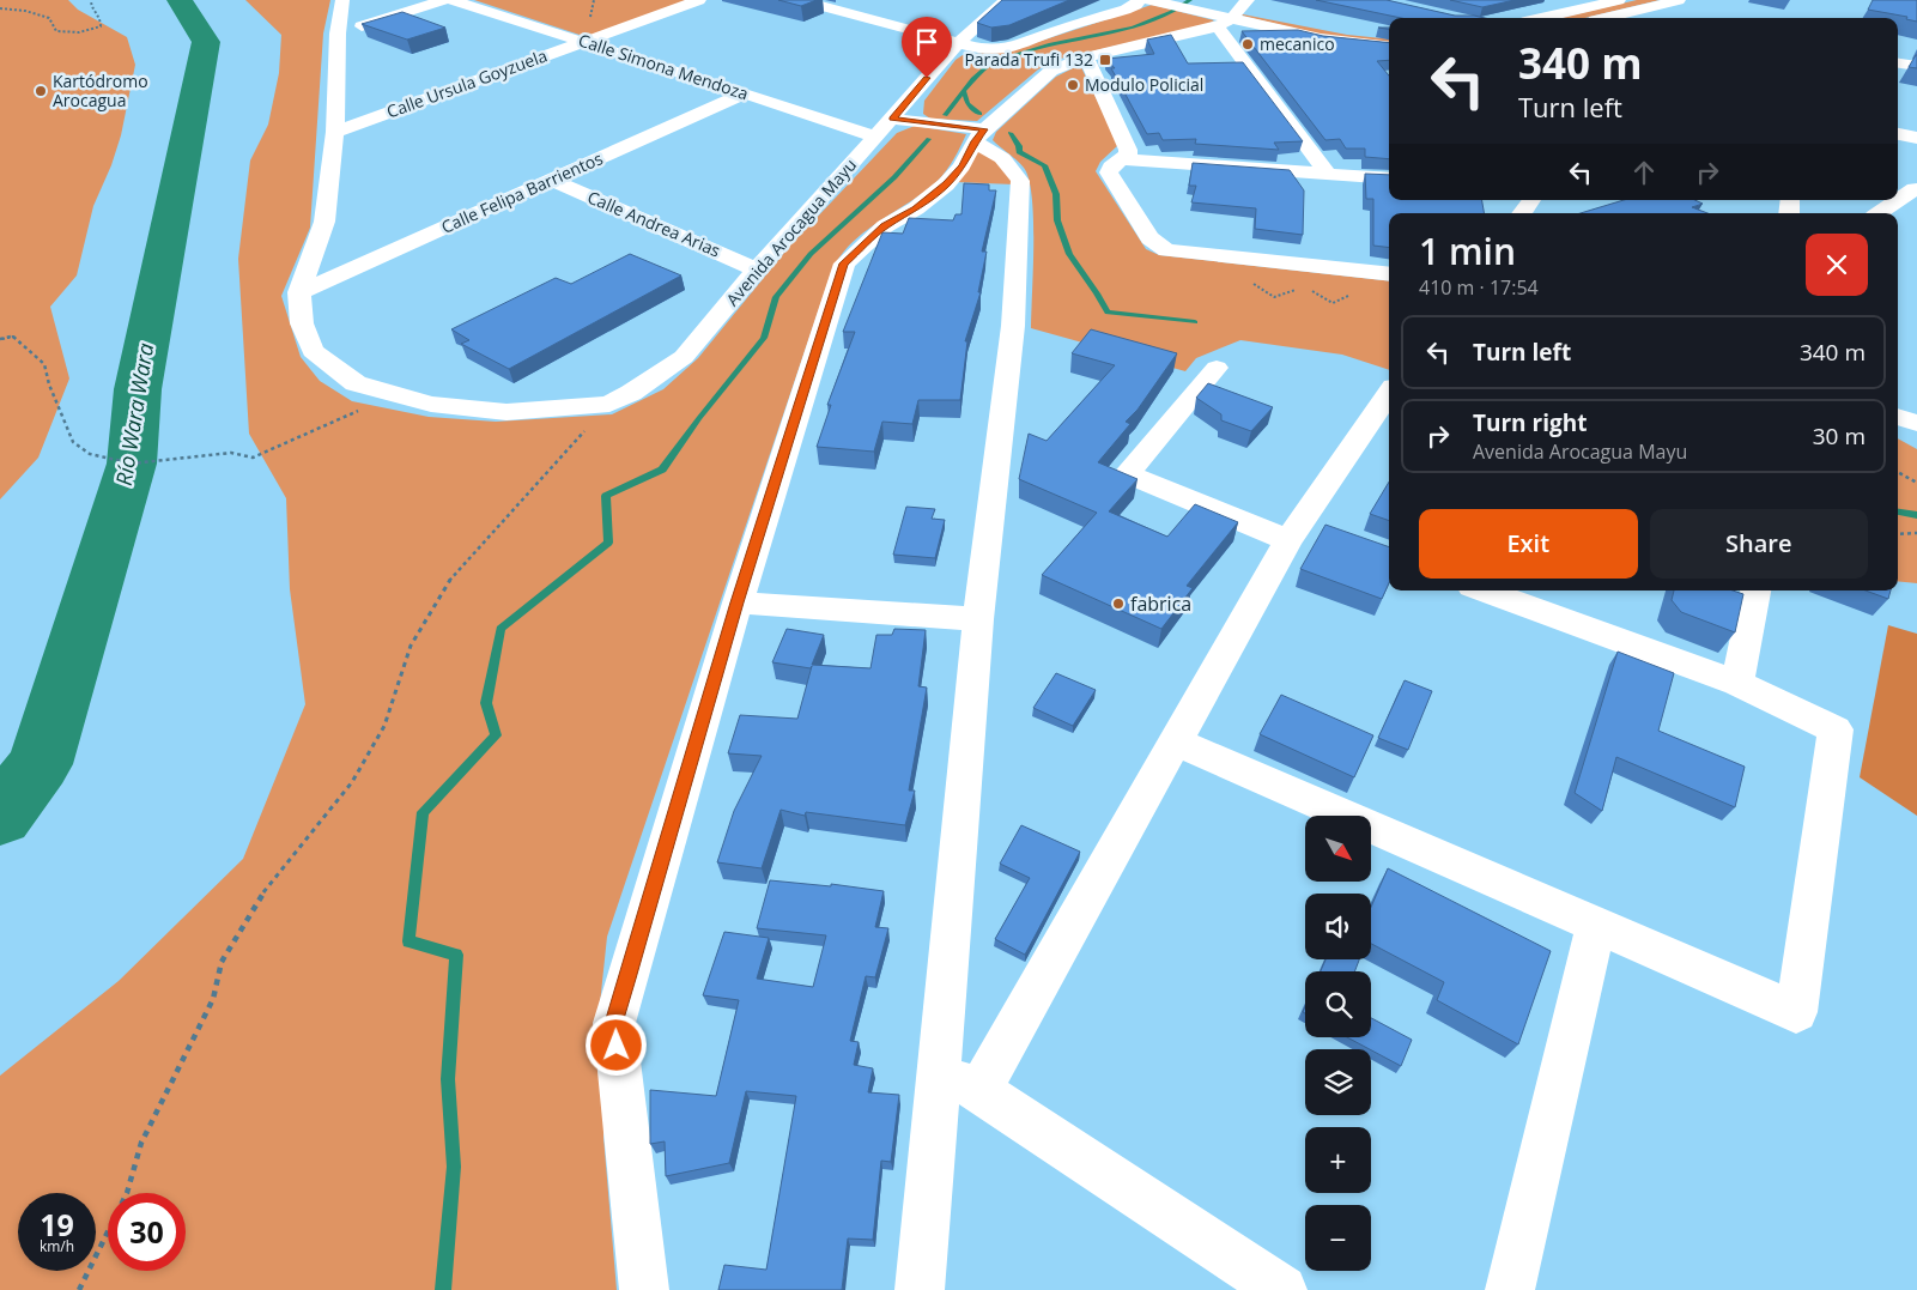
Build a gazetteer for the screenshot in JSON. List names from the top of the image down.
{
  "streets": {
    "street": [
      "Calle Simona Mendoza",
      "Calle Ursula Goyzuela",
      "Calle Felipa Barrientos",
      "Calle Andrea Arias",
      "Avenida Arocagua Mayu"
    ]
  },
  "crossings": [
    ["Calle Simona Mendoza", "Calle Ursula Goyzuela"],
    ["Calle Simona Mendoza", "Calle Felipa Barrientos"],
    ["Calle Simona Mendoza", "Avenida Arocagua Mayu"],
    ["Calle Felipa Barrientos", "Calle Andrea Arias"],
    ["Calle Andrea Arias", "Avenida Arocagua Mayu"]
  ],
  "water": ["Río Wara Wara"],
  "places": {
    "other": [
      "mecanico",
      "Modulo Policial",
      "Kartódromo Arocagua",
      "fabrica"
    ],
    "transit": ["Parada Trufi 132"]
  },
  "north": "bottom right",
  "page": {
    "turn": ["340 m", "Turn left"],
    "heading": ["1 min", "410 m · 17:54"],
    "list": [
      {
        "name": "Turn left",
        "value": "340 m"
      },
      {
        "name": "Turn right",
        "note": "Avenida Arocagua Mayu",
        "value": "30 m"
      }
    ],
    "buttons": ["Exit", "Share"],
    "map_buttons": ["+", "−"],
    "speed": "19 km/h",
    "limit": "30"
  }
}
